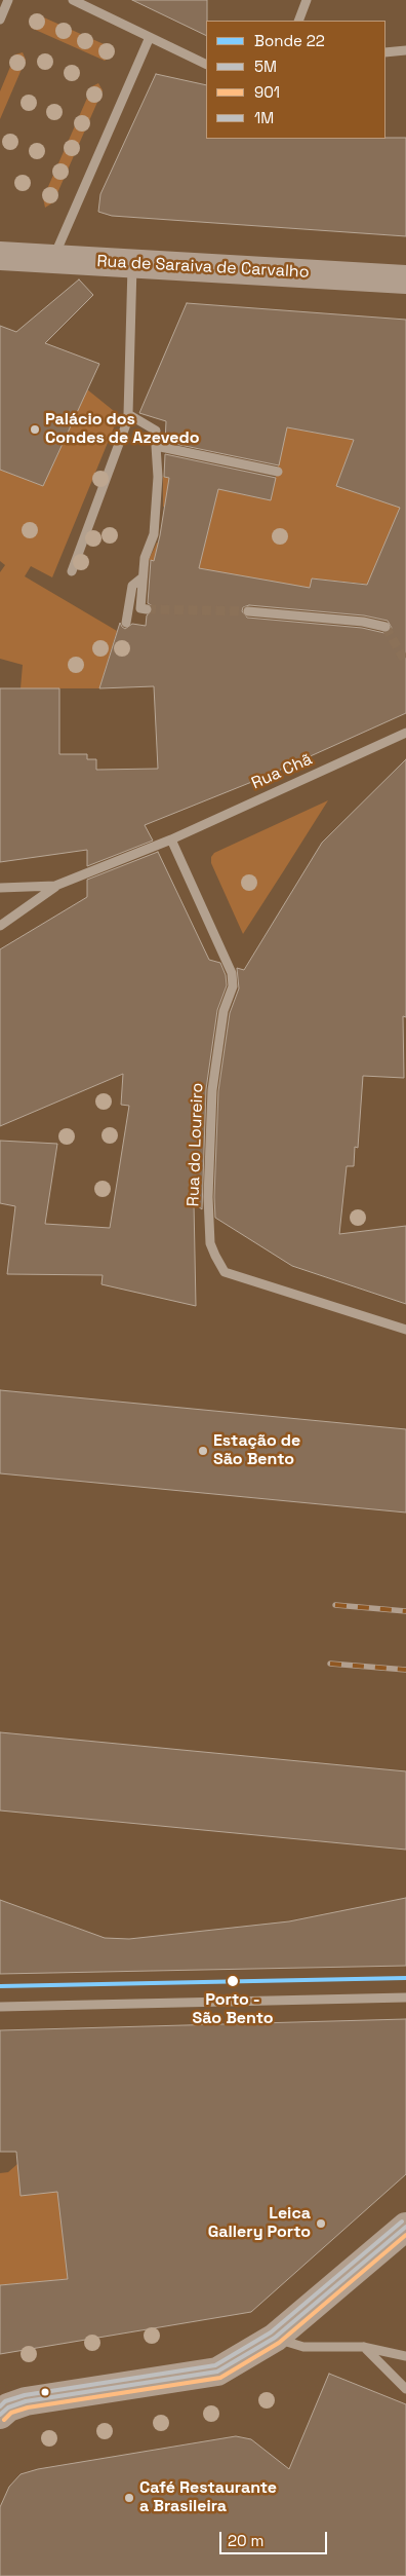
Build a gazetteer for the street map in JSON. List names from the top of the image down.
{
  "streets": {
    "main road": ["Rua de Saraiva de Carvalho"],
    "street": ["Rua Chã", "Rua do Loureiro"]
  },
  "crossings": [
    ["Rua Chã", "Rua do Loureiro"]
  ],
  "places": [
    "Palácio dos Condes de Azevedo",
    "Estação de São Bento",
    "Porto - São Bento",
    "Leica Gallery Porto",
    "Café Restaurante a Brasileira"
  ],
  "lines": [
    "tram line 22",
    "transit line 1M",
    "transit line 5M",
    "transit line 901"
  ],
  "legend": [
    "Bonde 22",
    "5M",
    "901",
    "1M"
  ],
  "scale_bar": "20 m"
}
